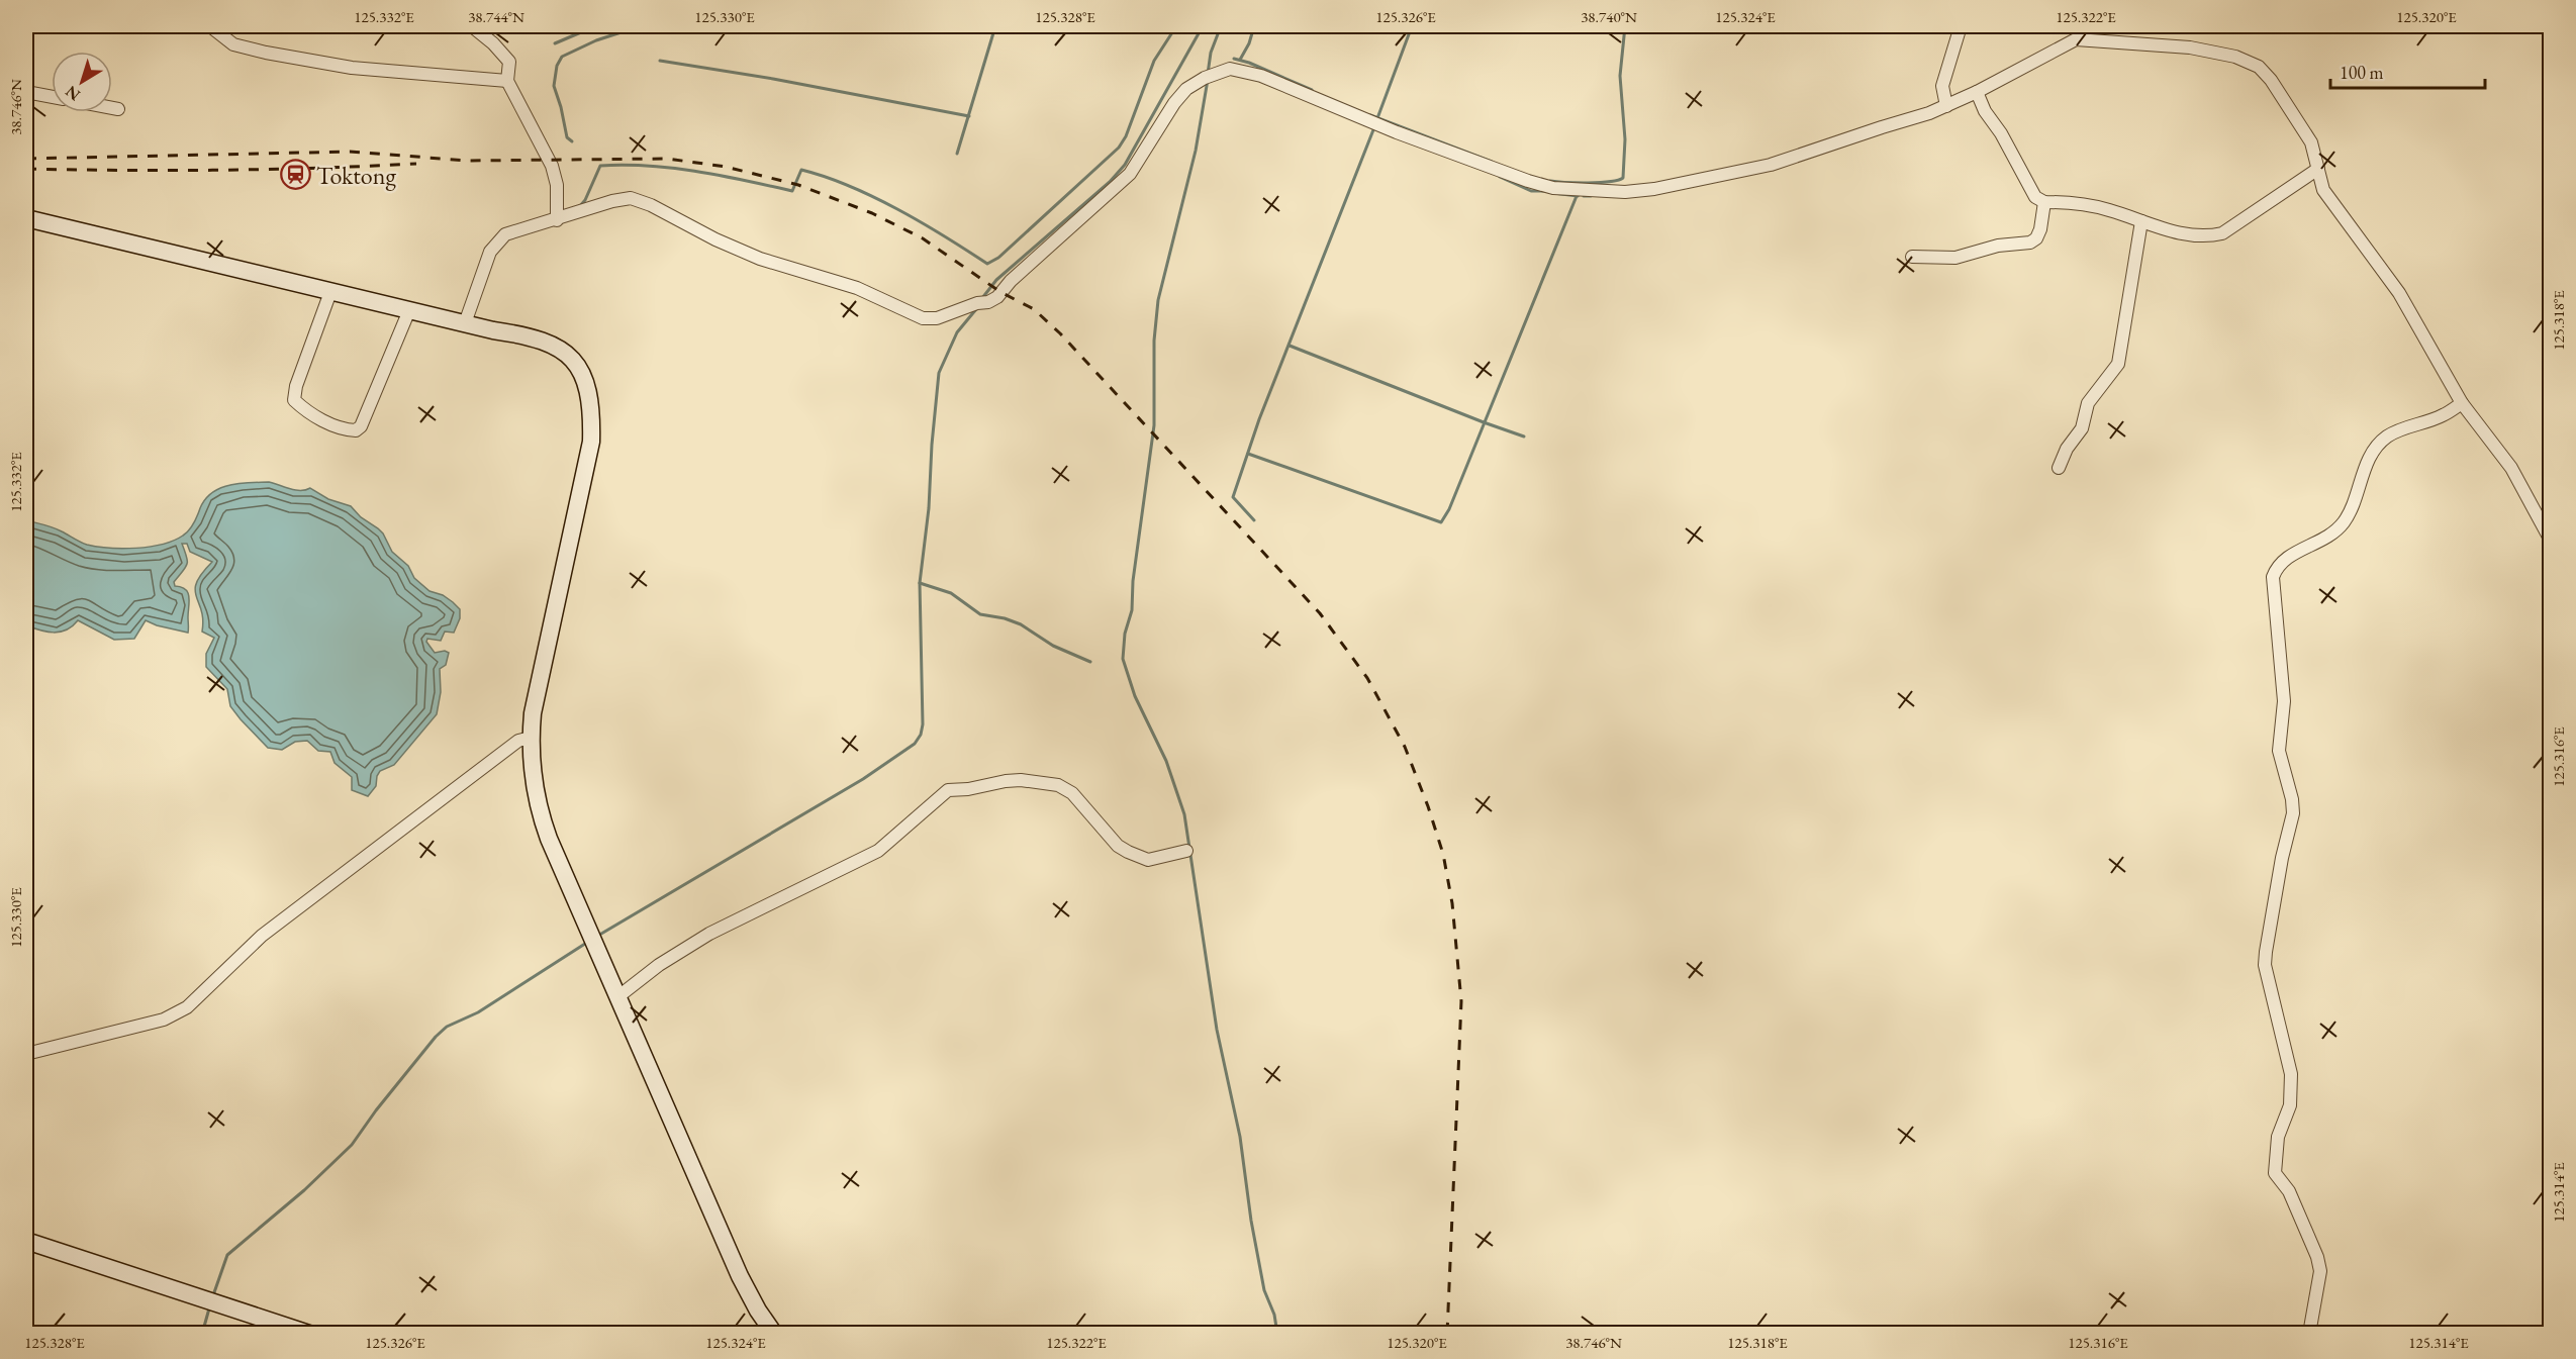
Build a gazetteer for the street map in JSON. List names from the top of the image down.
{
  "places": {
    "station": ["Toktong"]
  },
  "scale_bar": "100 m",
  "north": "bottom left",
  "coordinates": [
    "125.332°E",
    "38.744°N",
    "125.330°E",
    "125.328°E",
    "125.326°E",
    "38.740°N",
    "125.324°E",
    "125.322°E",
    "125.320°E",
    "38.746°N",
    "125.318°E",
    "125.316°E",
    "125.314°E"
  ]
}
